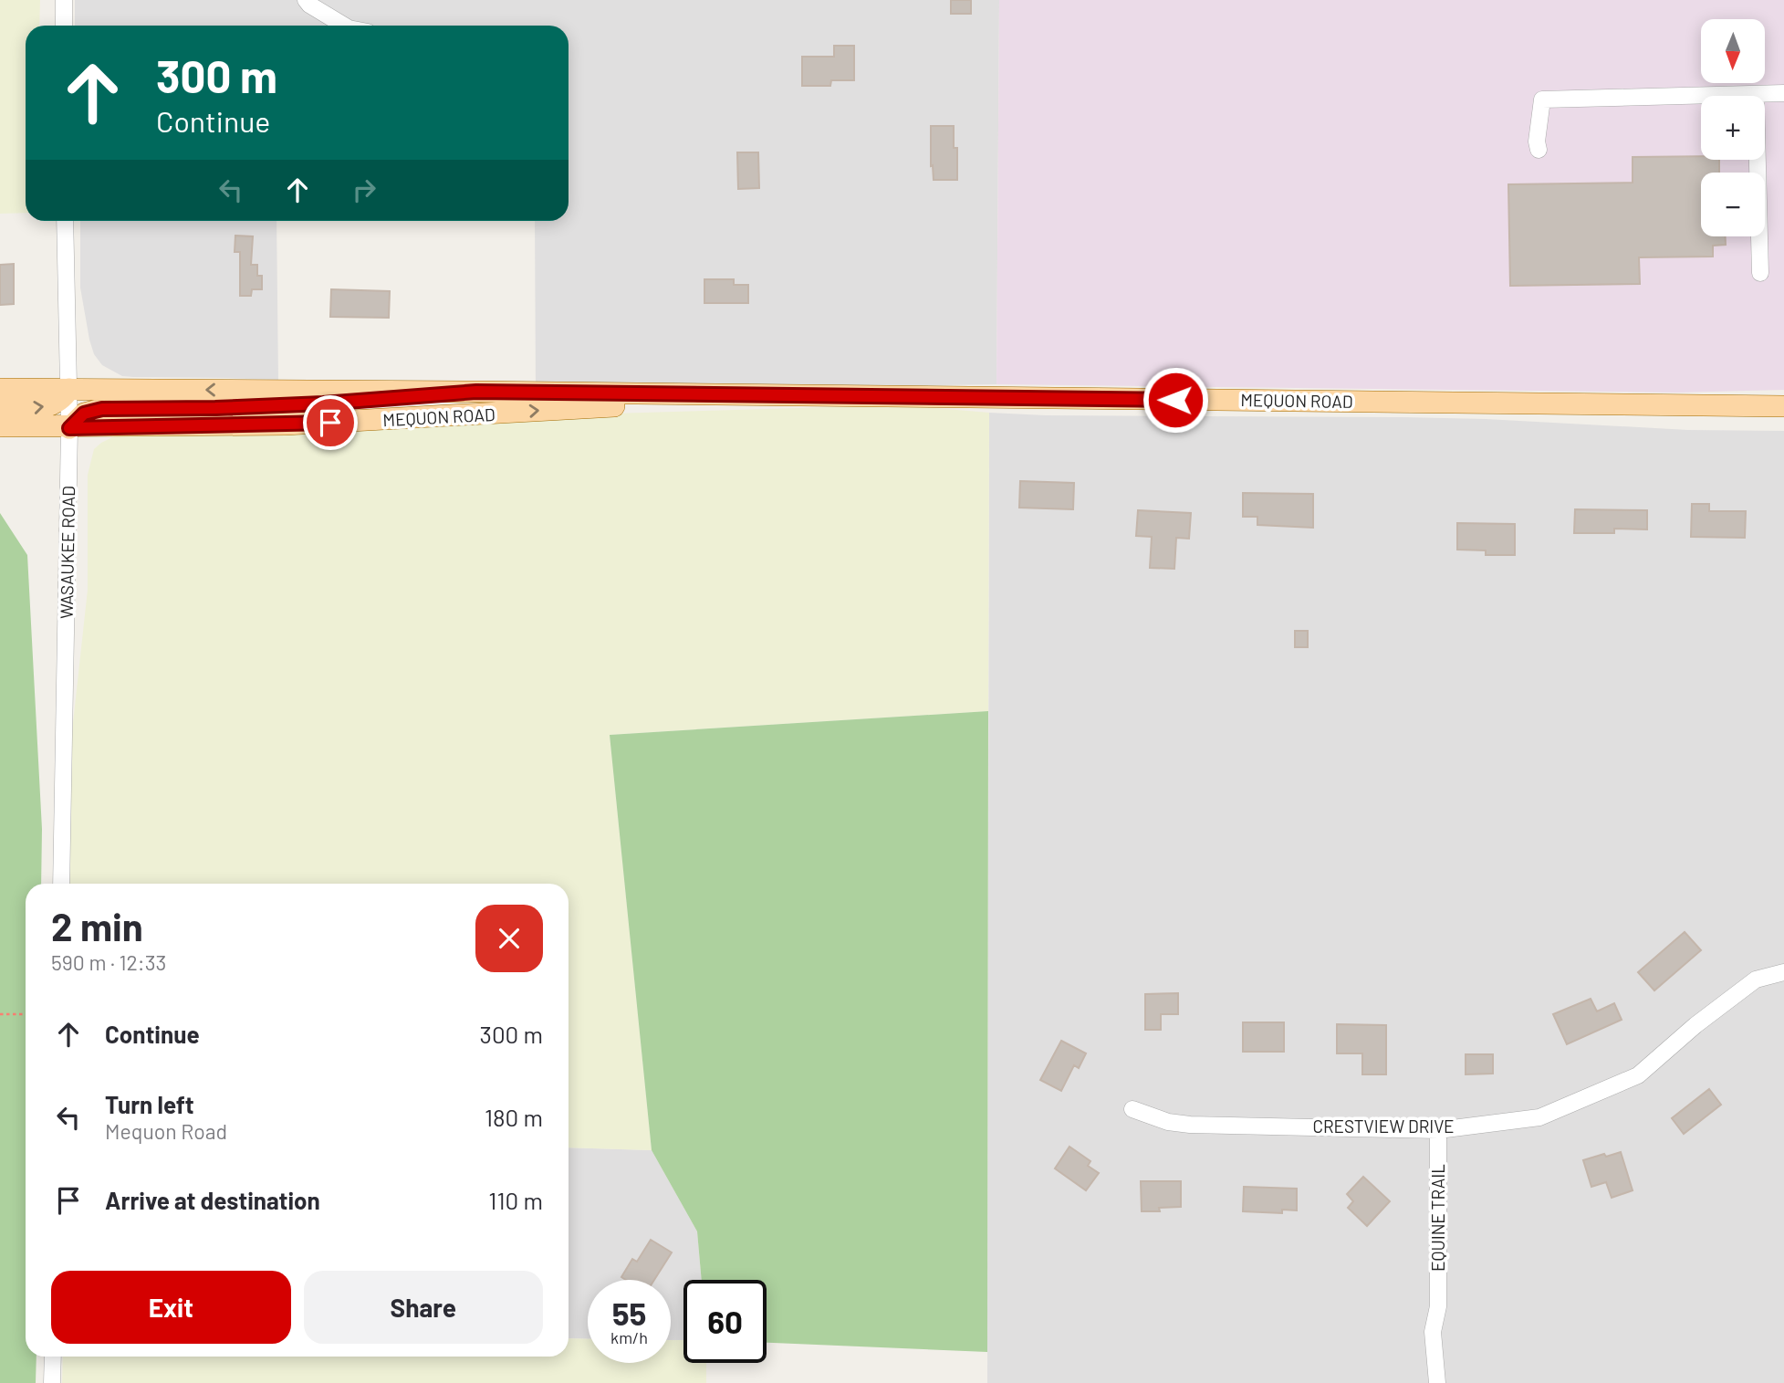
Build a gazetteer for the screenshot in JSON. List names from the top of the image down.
{
  "streets": {
    "main road": ["MEQUON ROAD"],
    "street": ["WASAUKEE ROAD", "CRESTVIEW DRIVE", "EQUINE TRAIL"]
  },
  "crossings": [
    ["MEQUON ROAD", "WASAUKEE ROAD"],
    ["CRESTVIEW DRIVE", "EQUINE TRAIL"]
  ],
  "north": "bottom",
  "page": {
    "map_buttons": ["+", "−"],
    "turn": ["300 m", "Continue"],
    "heading": ["2 min", "590 m · 12:33"],
    "list": [
      {
        "name": "Continue",
        "value": "300 m"
      },
      {
        "name": "Turn left",
        "note": "Mequon Road",
        "value": "180 m"
      },
      {
        "name": "Arrive at destination",
        "value": "110 m"
      }
    ],
    "buttons": ["Exit", "Share"],
    "speed": "55 km/h",
    "limit": "60"
  }
}
